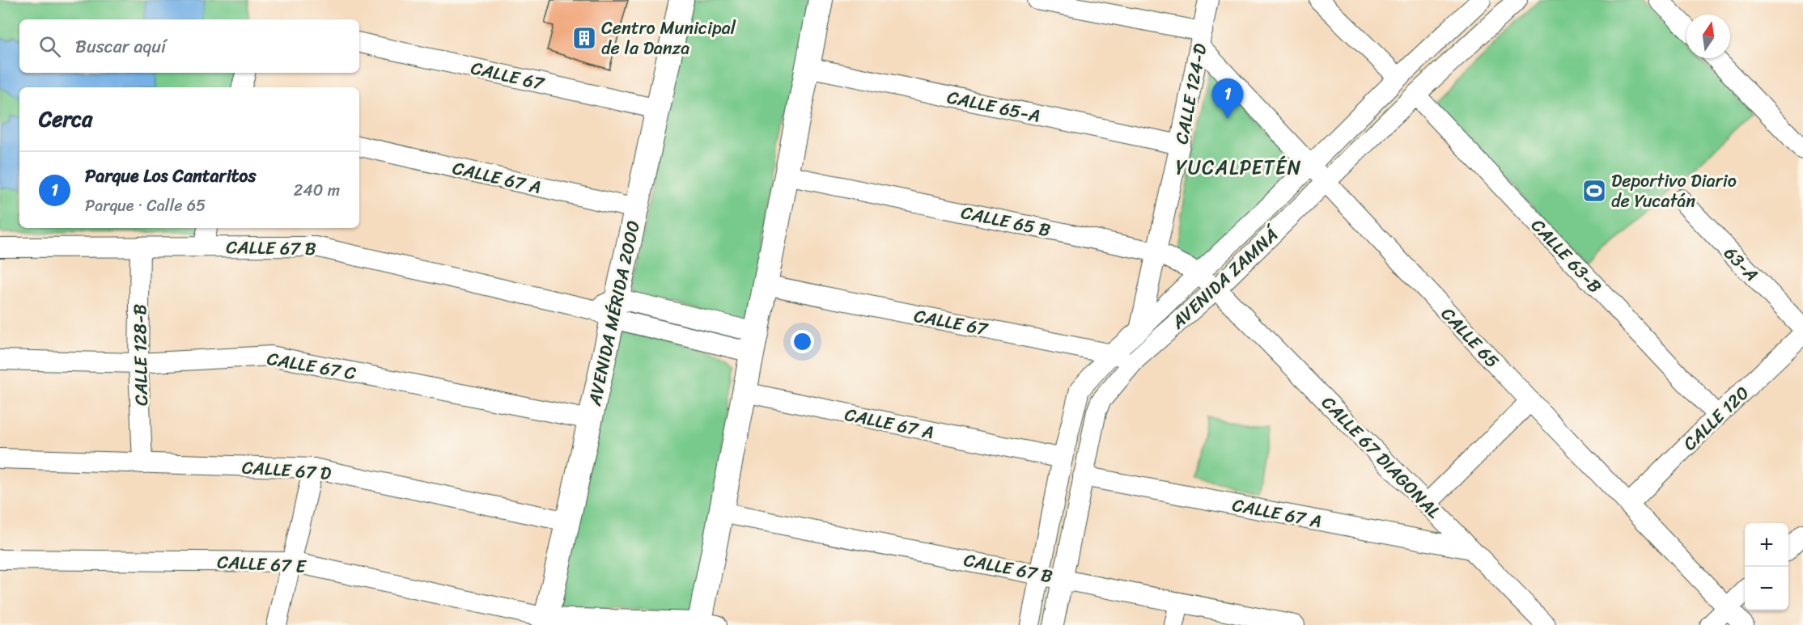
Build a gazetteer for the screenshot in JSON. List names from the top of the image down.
{
  "streets": {
    "main road": ["AVENIDA MÉRIDA 2000"],
    "street": [
      "CALLE 67",
      "CALLE 124-D",
      "CALLE 65-A",
      "CALLE 67 A",
      "CALLE 65 B",
      "CALLE 67 B",
      "CALLE 63-B",
      "63-A",
      "AVENIDA ZAMNÁ",
      "CALLE 65",
      "CALLE 128-B",
      "CALLE 67 C",
      "CALLE 120",
      "CALLE 67 DIAGONAL",
      "CALLE 67 D",
      "CALLE 67 E"
    ]
  },
  "crossings": [
    ["CALLE 67", "AVENIDA ZAMNÁ"],
    ["CALLE 67", "AVENIDA MÉRIDA 2000"],
    ["CALLE 124-D", "CALLE 65-A"],
    ["CALLE 124-D", "CALLE 65 B"],
    ["CALLE 124-D", "AVENIDA ZAMNÁ"],
    ["CALLE 124-D", "CALLE 65"],
    ["CALLE 67 A", "AVENIDA ZAMNÁ"],
    ["CALLE 67 A", "AVENIDA MÉRIDA 2000"],
    ["CALLE 67 A", "CALLE 67 DIAGONAL"],
    ["CALLE 65 B", "AVENIDA ZAMNÁ"],
    ["CALLE 65 B", "CALLE 67 DIAGONAL"],
    ["CALLE 67 B", "AVENIDA ZAMNÁ"],
    ["CALLE 67 B", "AVENIDA MÉRIDA 2000"],
    ["CALLE 67 B", "CALLE 128-B"],
    ["CALLE 63-B", "AVENIDA ZAMNÁ"],
    ["CALLE 63-B", "CALLE 120"],
    ["AVENIDA ZAMNÁ", "CALLE 65"],
    ["AVENIDA ZAMNÁ", "CALLE 67 DIAGONAL"],
    ["AVENIDA MÉRIDA 2000", "CALLE 67 C"],
    ["AVENIDA MÉRIDA 2000", "CALLE 67 D"],
    ["AVENIDA MÉRIDA 2000", "CALLE 67 E"],
    ["CALLE 65", "CALLE 120"],
    ["CALLE 128-B", "CALLE 67 C"],
    ["CALLE 128-B", "CALLE 67 D"]
  ],
  "districts": ["YUCALPETÉN"],
  "places": {
    "building": ["Centro Municipal de la Danza"],
    "sports": ["Deportivo Diario de Yucatán"]
  },
  "north": "top",
  "page": {
    "search": "Buscar aquí",
    "pins": "1",
    "heading": "Cerca",
    "list": [
      {
        "mark": "1",
        "name": "Parque Los Cantaritos",
        "note": "Parque · Calle 65",
        "value": "240 m"
      }
    ],
    "map_buttons": ["+", "−"]
  }
}
